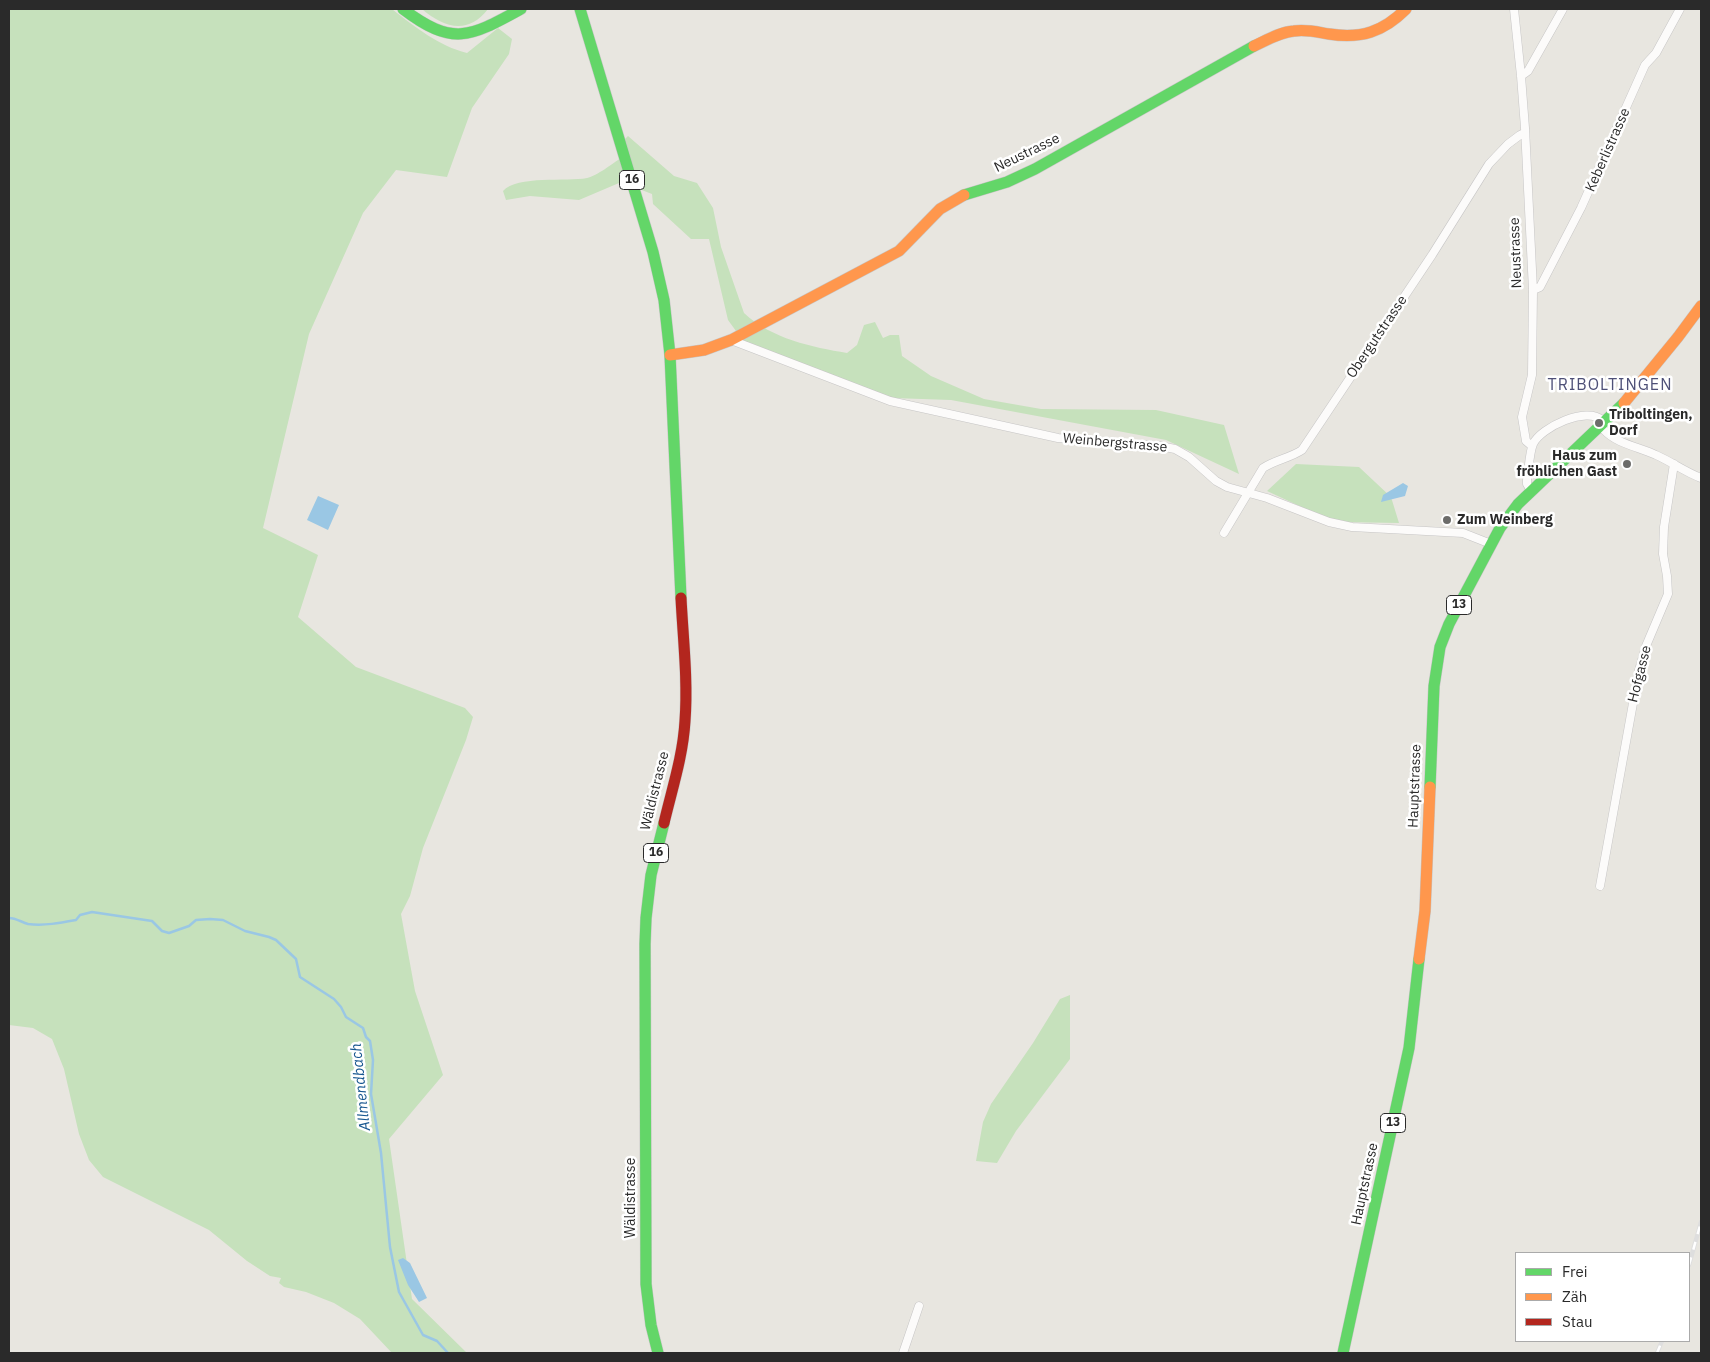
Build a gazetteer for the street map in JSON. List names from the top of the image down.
{
  "streets": {
    "main road": [
      "Neustrasse",
      "16",
      "13",
      "Hauptstrasse",
      "Wäldistrasse"
    ],
    "street": [
      "Keberlistrasse",
      "Obergutstrasse",
      "Weinbergstrasse",
      "Hofgasse"
    ]
  },
  "crossings": [
    ["Keberlistrasse", "Neustrasse"],
    ["Neustrasse", "16"],
    ["Neustrasse", "Obergutstrasse"],
    ["Neustrasse", "Weinbergstrasse"],
    ["Neustrasse", "Wäldistrasse"],
    ["16", "Wäldistrasse"],
    ["Obergutstrasse", "Weinbergstrasse"],
    ["Weinbergstrasse", "Hauptstrasse"]
  ],
  "districts": ["TRIBOLTINGEN"],
  "water": ["Allmendbach"],
  "places": ["Triboltingen, Dorf", "Haus zum fröhlichen Gast", "Zum Weinberg"],
  "legend": ["Frei", "Zäh", "Stau"]
}
